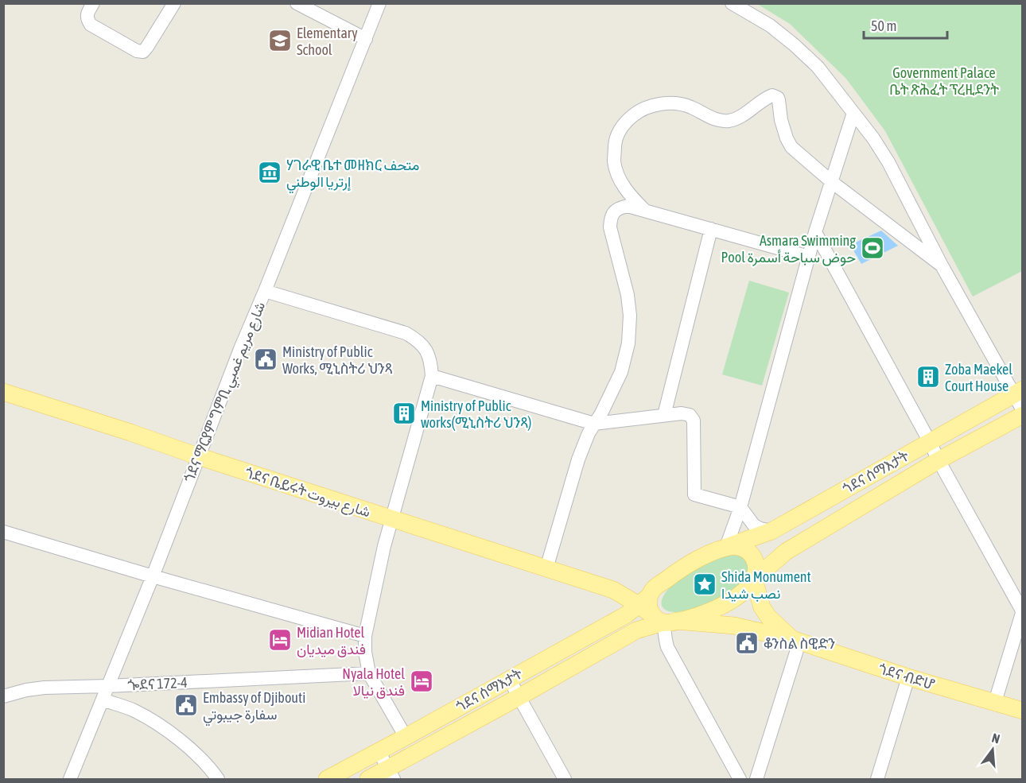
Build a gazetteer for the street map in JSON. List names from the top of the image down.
{
  "streets": {
    "main road": ["ጎደና ሰማእታት", "ጎደና ቤይሩት شارع بيروت", "ጎደና ብድሆ"],
    "street": ["ጎደና ማርያም ግምቢ شارع مريم غمبي", "ጐደና 172-4"]
  },
  "crossings": [
    ["ጎደና ማርያም ግምቢ شارع مريم غمبي", "ጎደና ቤይሩት شارع بيروت"],
    ["ጎደና ማርያም ግምቢ شارع مريم غمبي", "ጐደና 172-4"],
    ["ጎደና ሰማእታት", "ጎደና ብድሆ"]
  ],
  "parks": ["Government Palace ቤት ጽሕፈት ፕረዚደንት"],
  "places": {
    "school or university": ["Elementary School"],
    "museum": ["ሃገራዊ ቤተ መዘክር متحف إرتريا الوطني"],
    "sports": ["Asmara Swimming Pool حوض سباحة أسمرة"],
    "public building": ["Ministry of Public Works, ሚኒስትሪ ህንጻ", "ቆንስል ስዊድን", "Embassy of Djibouti سفارة جيبوتي"],
    "building": ["Zoba Maekel Court House", "Ministry of Public works(ሚኒስትሪ ህንጻ)"],
    "place": ["Shida Monument نصب شيدا"],
    "hotel": ["Midian Hotel فندق ميديان", "Nyala Hotel فندق نيالا"]
  },
  "scale_bar": "50 m",
  "north": "top"
}
